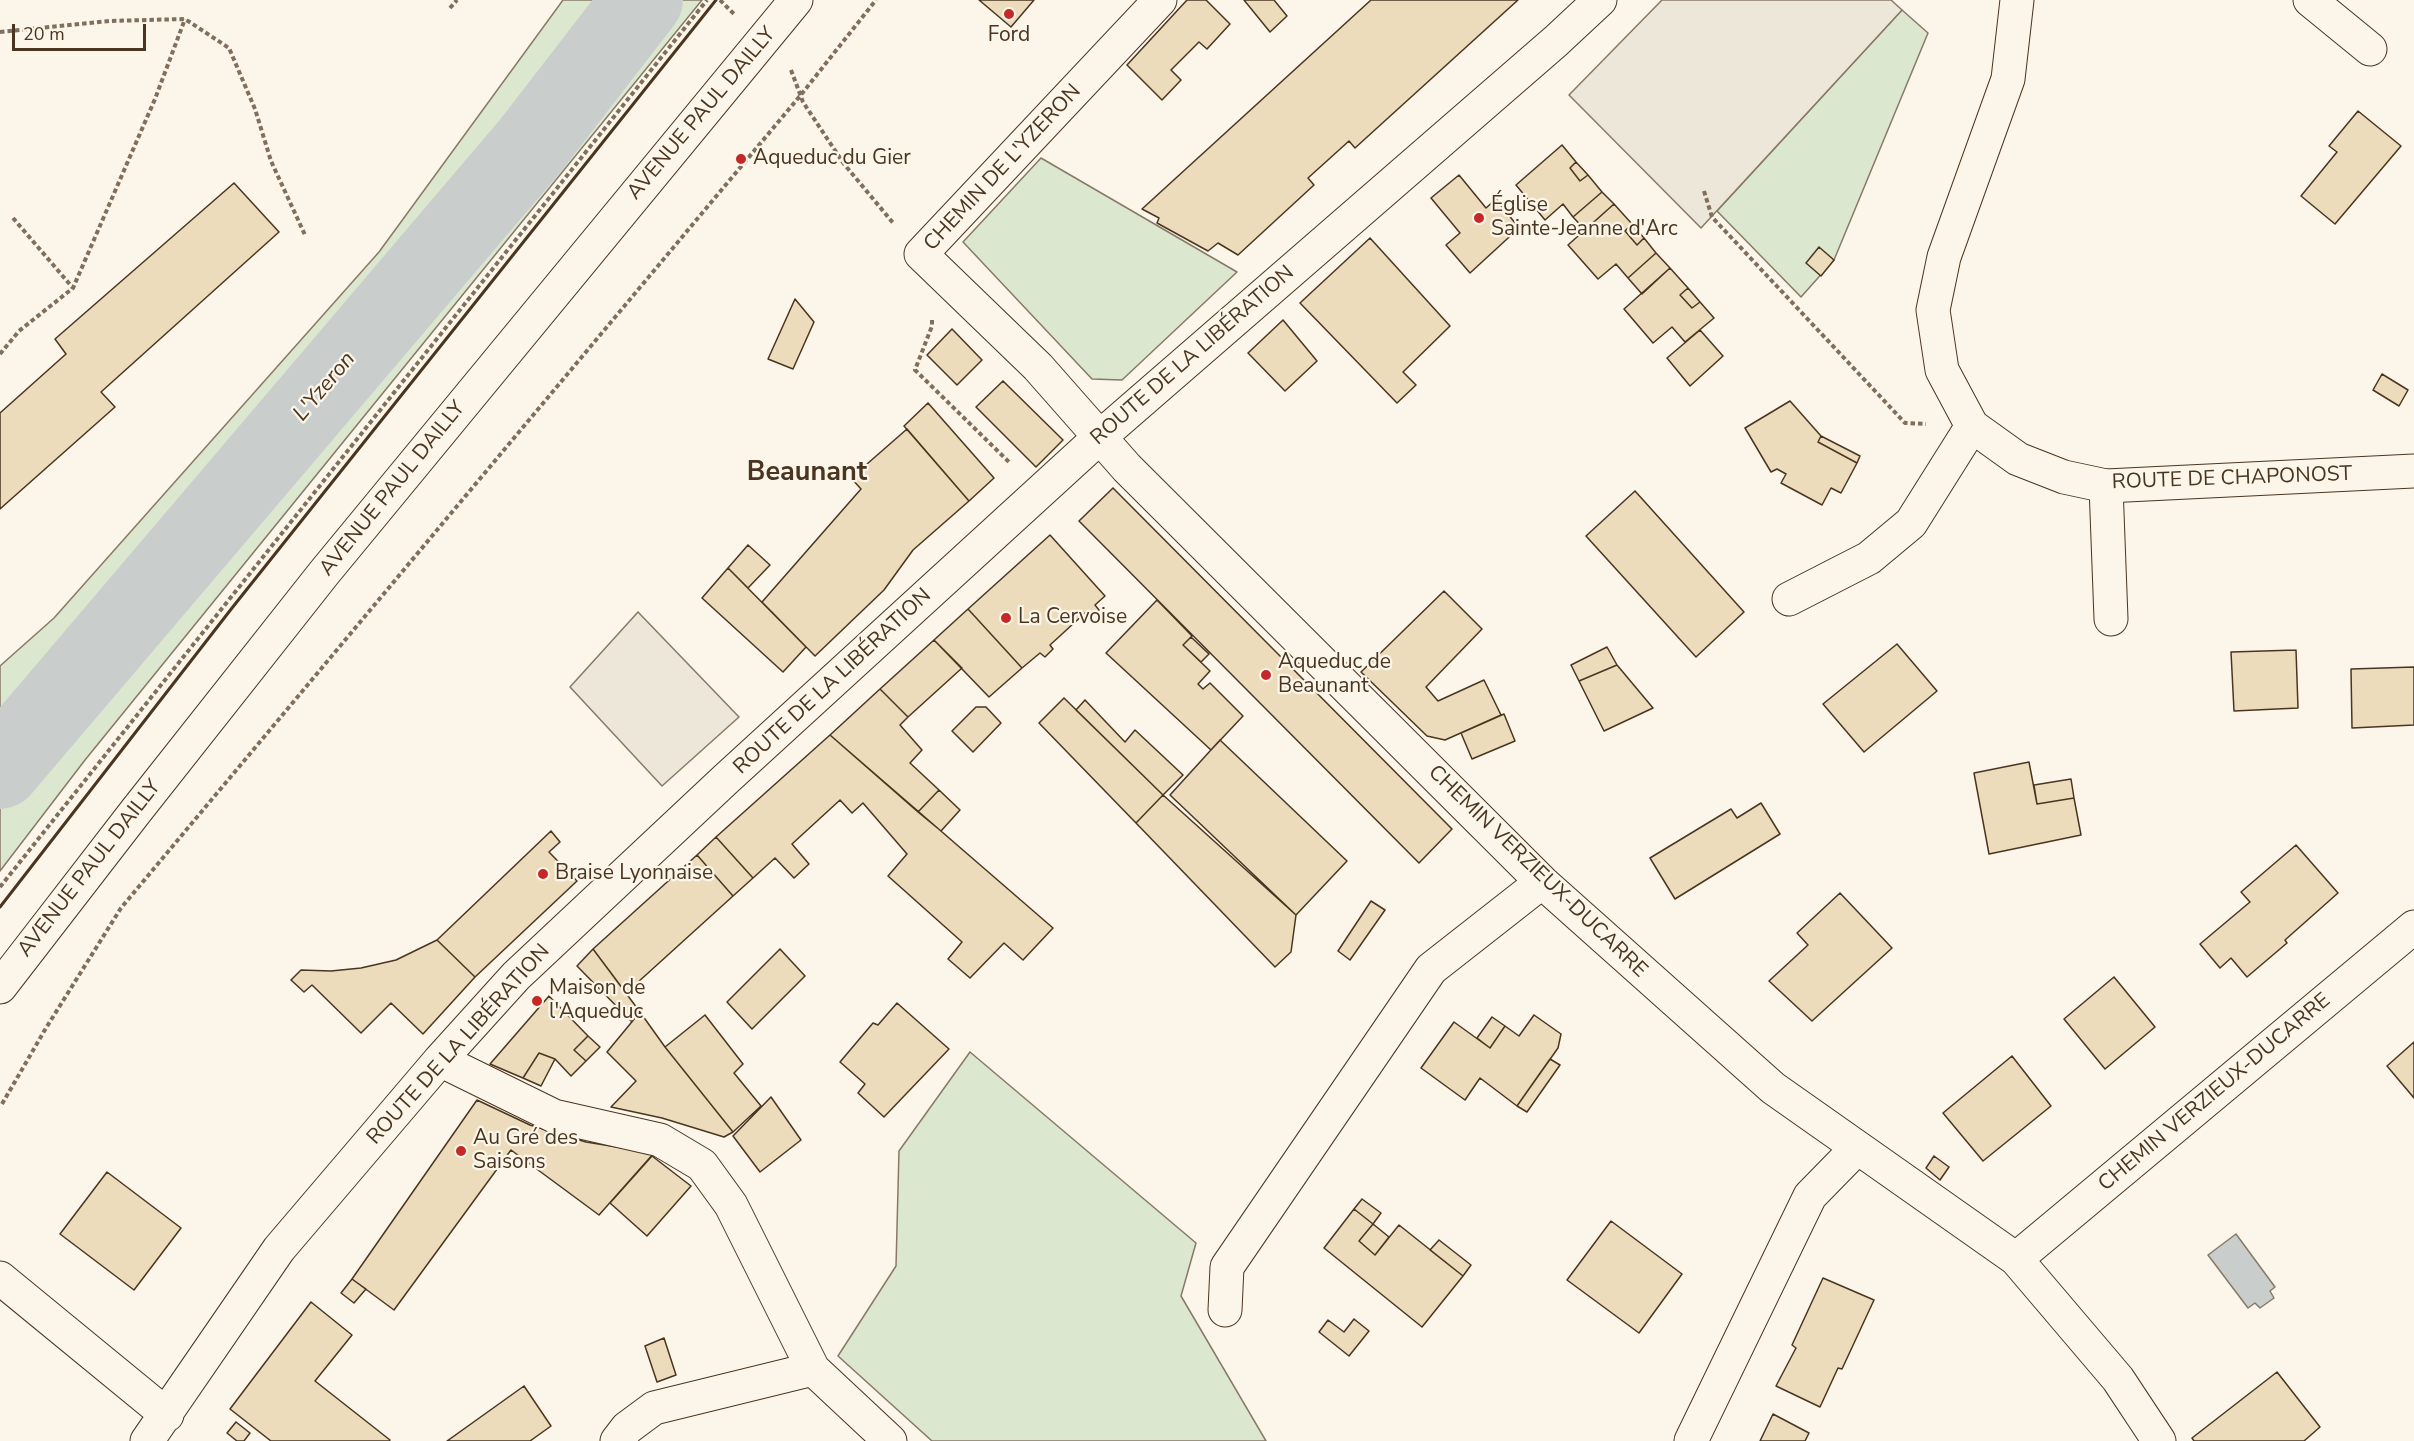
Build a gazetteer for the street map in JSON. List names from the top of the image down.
{
  "streets": {
    "street": [
      "AVENUE PAUL DAILLY",
      "CHEMIN DE L'YZERON",
      "ROUTE DE LA LIBÉRATION",
      "ROUTE DE CHAPONOST",
      "CHEMIN VERZIEUX-DUCARRE"
    ]
  },
  "crossings": [
    ["CHEMIN DE L'YZERON", "ROUTE DE LA LIBÉRATION"],
    ["CHEMIN DE L'YZERON", "CHEMIN VERZIEUX-DUCARRE"],
    ["ROUTE DE LA LIBÉRATION", "CHEMIN VERZIEUX-DUCARRE"]
  ],
  "districts": ["Beaunant"],
  "water": ["L'Yzeron"],
  "places": [
    "Ford",
    "Aqueduc du Gier",
    "Église Sainte-Jeanne d'Arc",
    "La Cervoise",
    "Aqueduc de Beaunant",
    "Braise Lyonnaise",
    "Maison de l'Aqueduc",
    "Au Gré des Saisons"
  ],
  "scale_bar": "20 m"
}
